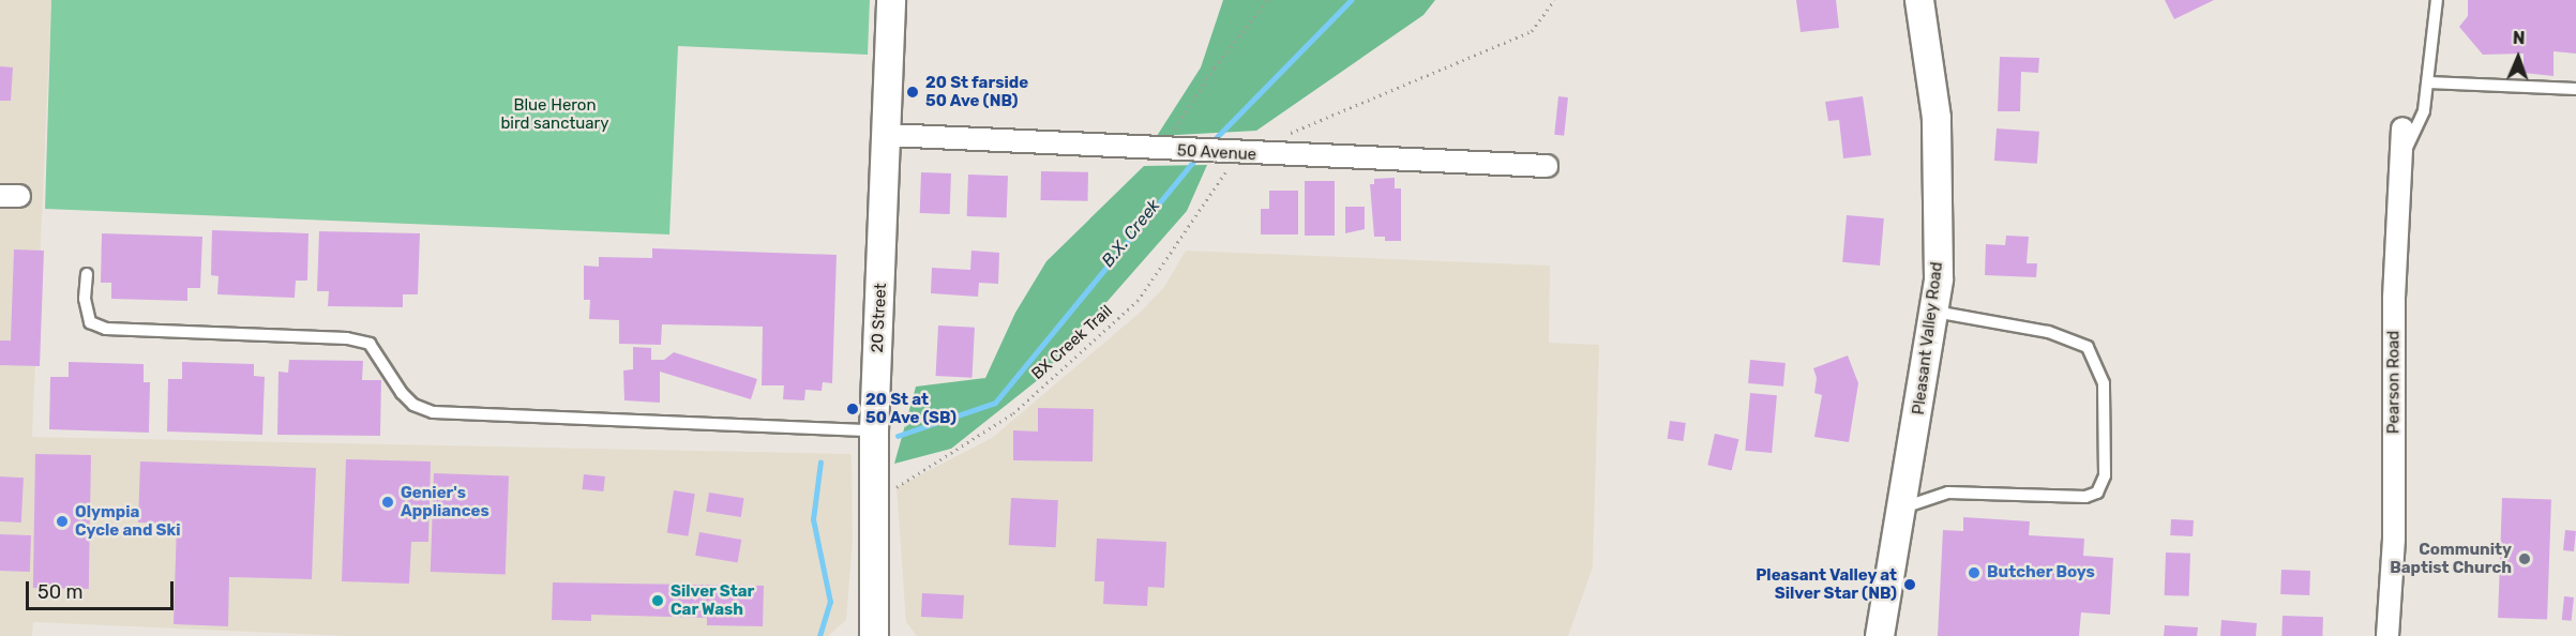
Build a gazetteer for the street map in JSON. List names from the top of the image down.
{
  "streets": {
    "street": [
      "50 Avenue",
      "20 Street",
      "Pleasant Valley Road",
      "Pearson Road"
    ],
    "path": ["BX Creek Trail"]
  },
  "crossings": [
    ["50 Avenue", "20 Street"],
    ["50 Avenue", "BX Creek Trail"],
    ["20 Street", "BX Creek Trail"]
  ],
  "water": ["B.X. Creek"],
  "parks": ["Blue Heron bird sanctuary"],
  "places": [
    "20 St farside 50 Ave (NB)",
    "20 St at 50 Ave (SB)",
    "Genier's Appliances",
    "Olympia Cycle and Ski",
    "Community Baptist Church",
    "Butcher Boys",
    "Pleasant Valley at Silver Star (NB)",
    "Silver Star Car Wash"
  ],
  "scale_bar": "50 m",
  "north": "top"
}
